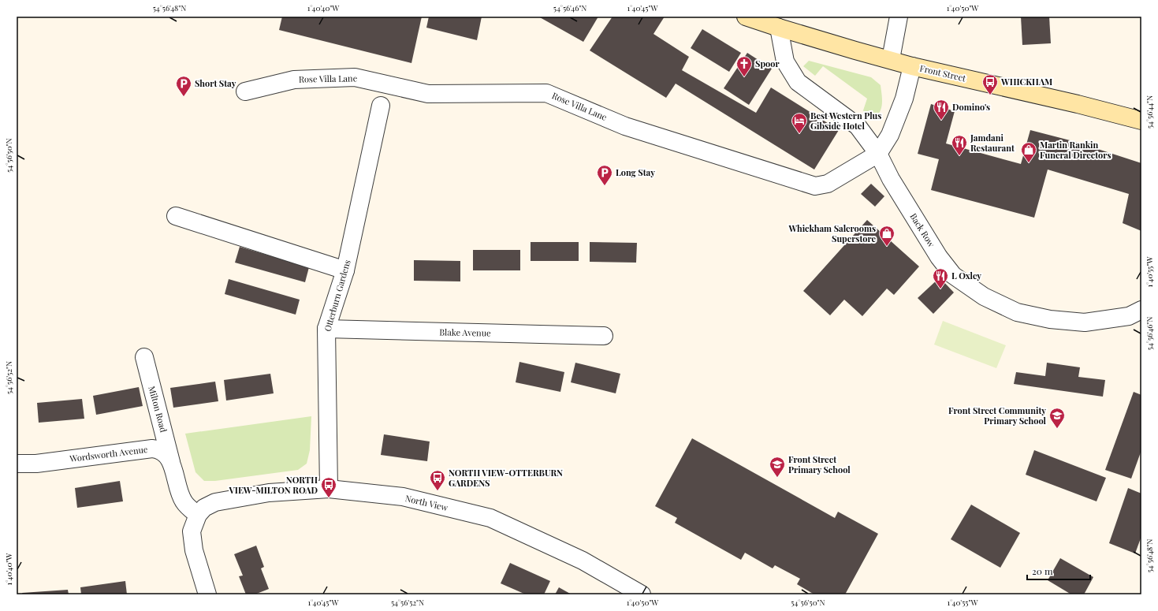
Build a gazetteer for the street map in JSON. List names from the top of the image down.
{
  "streets": {
    "main road": ["Front Street"],
    "street": [
      "Rose Villa Lane",
      "Back Row",
      "Otterburn Gardens",
      "Blake Avenue",
      "Milton Road",
      "Wordsworth Avenue",
      "North View"
    ]
  },
  "crossings": [
    ["Front Street", "Back Row"],
    ["Rose Villa Lane", "Back Row"],
    ["Otterburn Gardens", "Blake Avenue"],
    ["Otterburn Gardens", "North View"],
    ["Milton Road", "Wordsworth Avenue"],
    ["Wordsworth Avenue", "North View"]
  ],
  "places": {
    "church": ["Spoor"],
    "bus stop": ["WHICKHAM", "NORTH VIEW-OTTERBURN GARDENS", "NORTH VIEW-MILTON ROAD"],
    "parking": ["Short Stay", "Long Stay"],
    "restaurant": ["Domino's", "Jamdani Restaurant", "L Oxley"],
    "hotel": ["Best Western Plus Gibside Hotel"],
    "shop": ["Martin Rankin Funeral Directors", "Whickham Salerooms Superstore"],
    "school or university": ["Front Street Community Primary School", "Front Street Primary School"]
  },
  "scale_bar": "20 m",
  "coordinates": [
    "54°56'48\"N",
    "1°40'40\"W",
    "54°56'46\"N",
    "1°40'45\"W",
    "1°40'50\"W",
    "54°56'44\"N",
    "54°56'50\"N",
    "1°40'55\"W",
    "54°56'52\"N"
  ]
}
